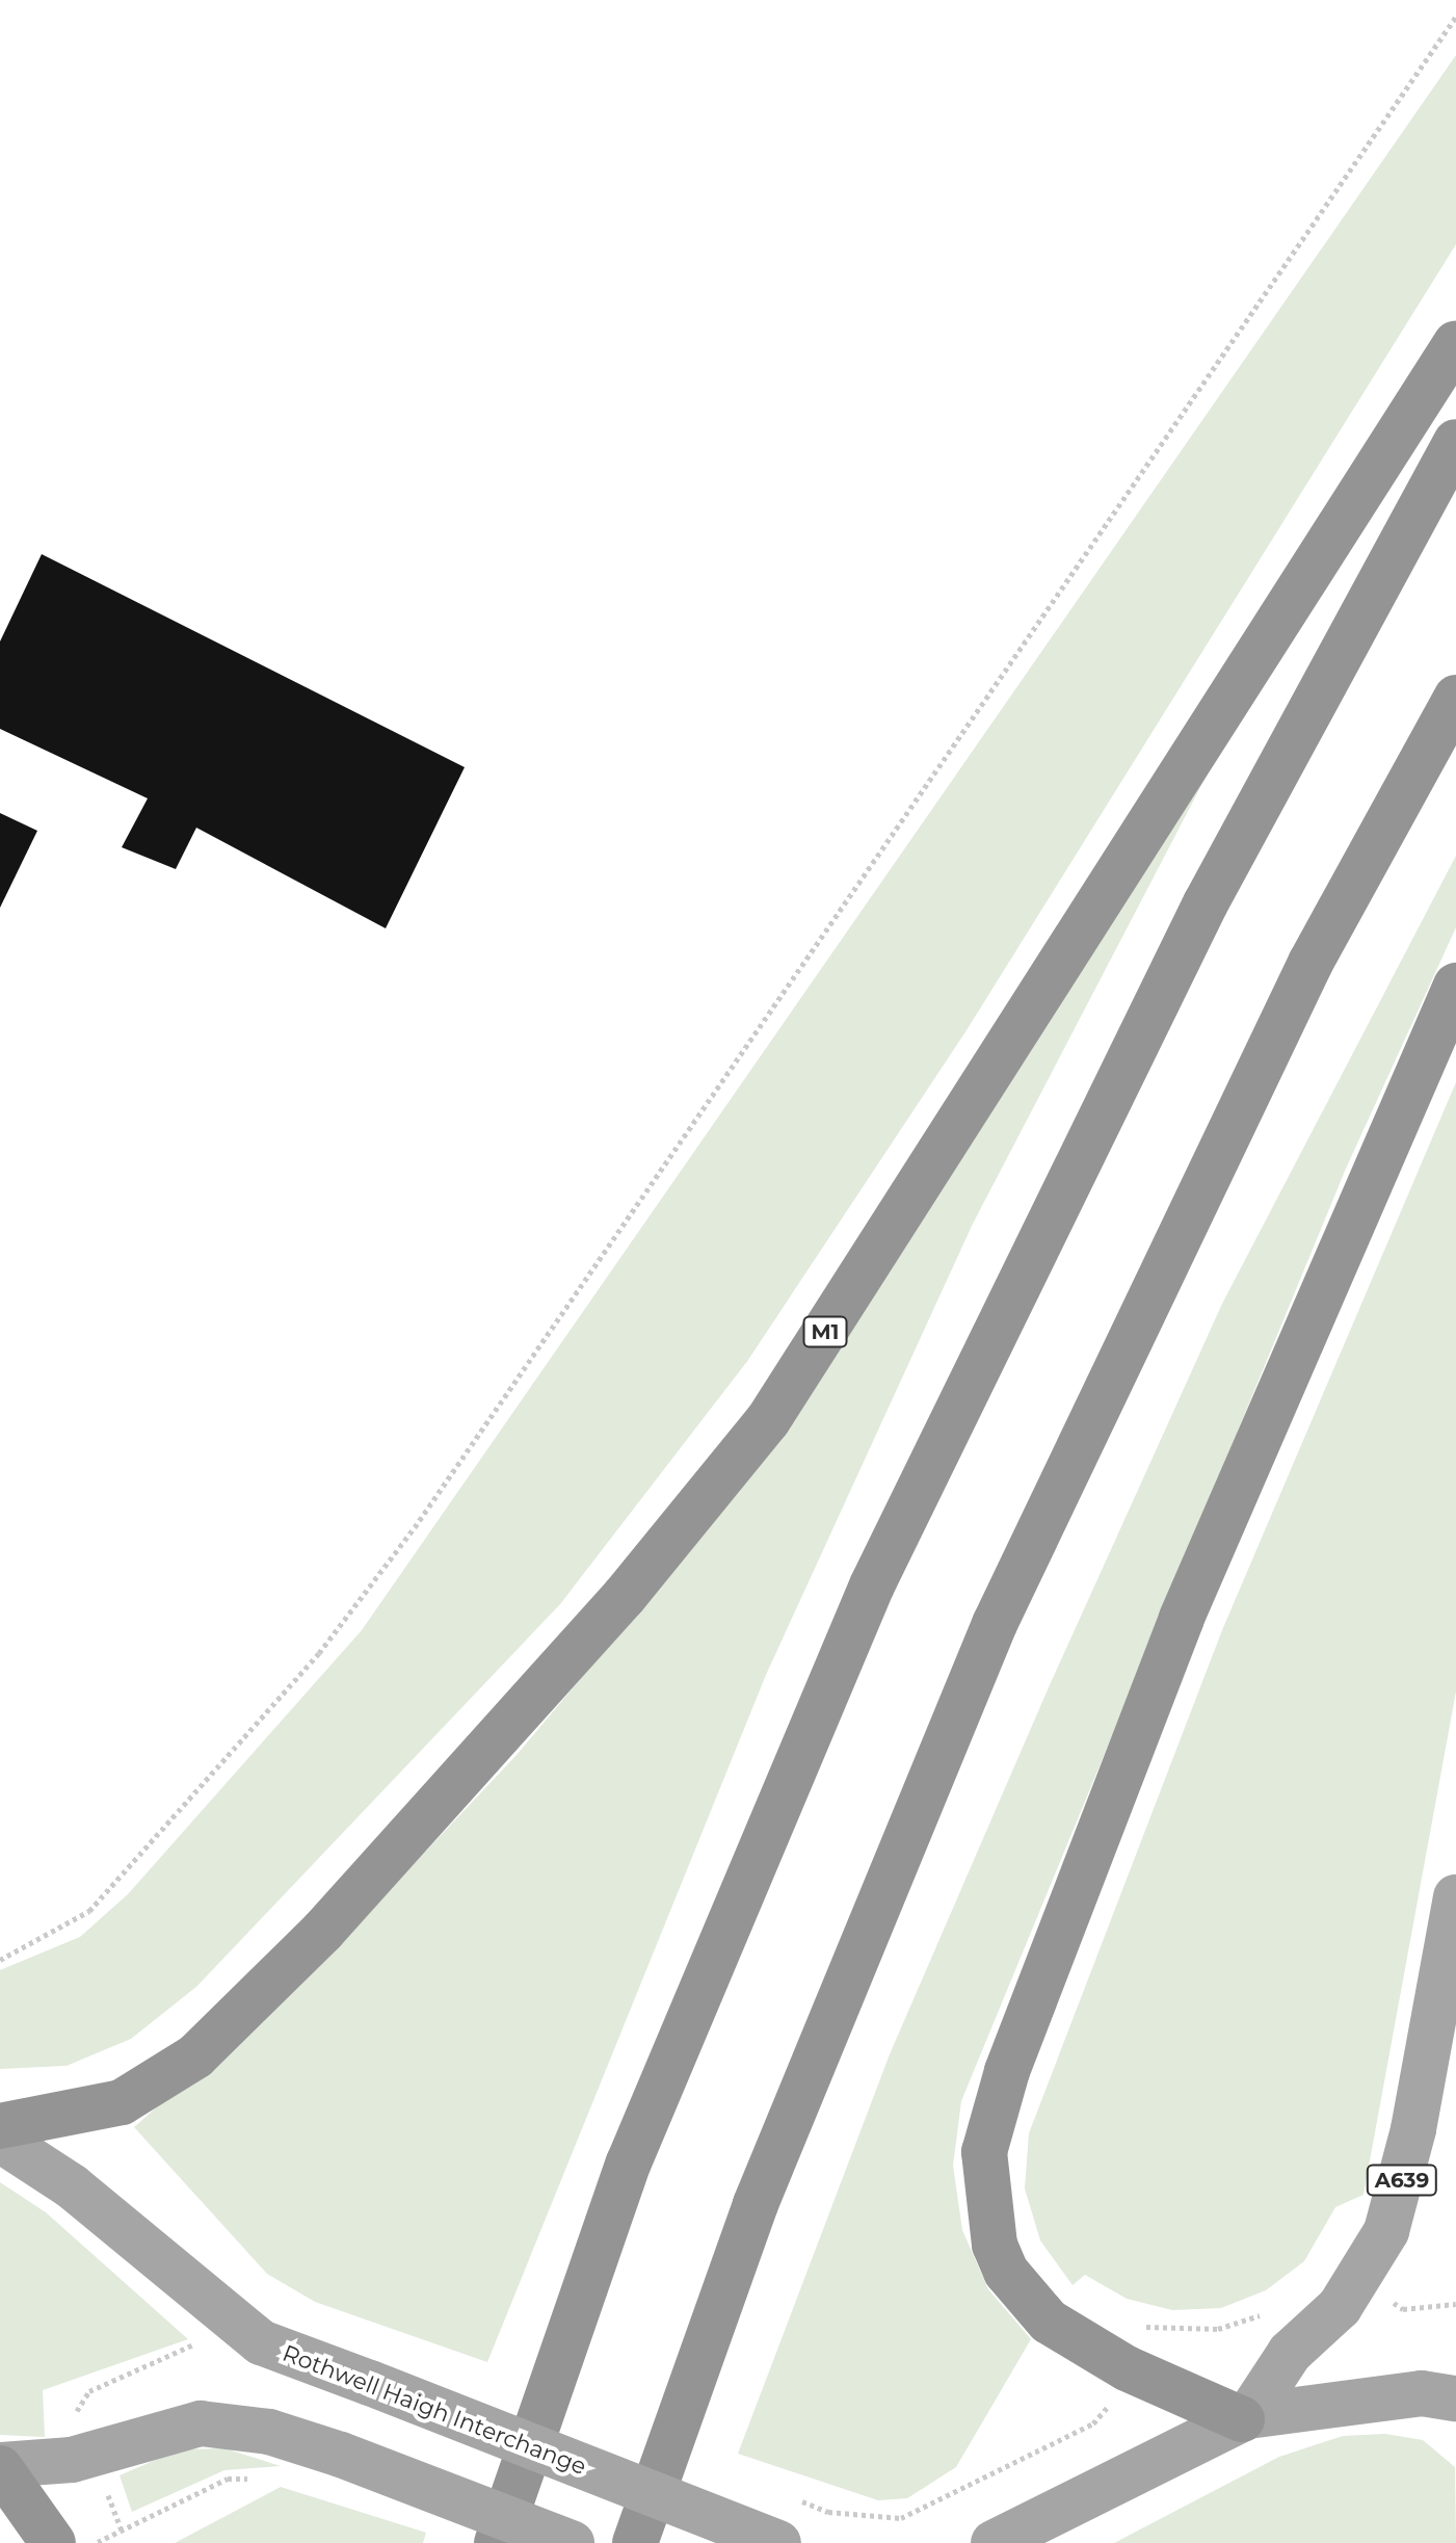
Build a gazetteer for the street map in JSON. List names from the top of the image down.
{
  "streets": {
    "highway": ["M1"],
    "main road": ["A639", "Rothwell Haigh Interchange"]
  }
}
